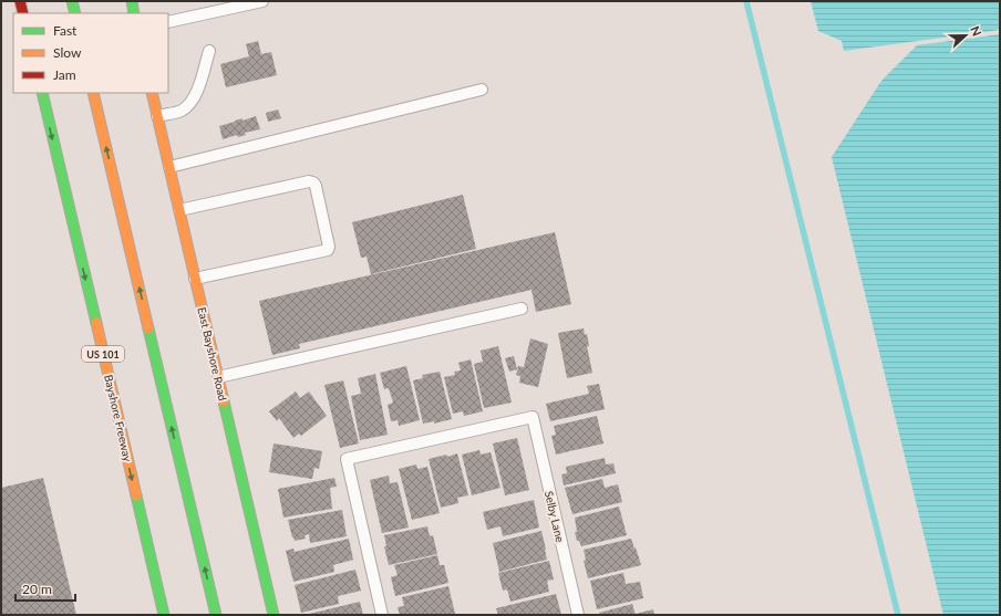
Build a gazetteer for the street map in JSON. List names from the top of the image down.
{
  "streets": {
    "main road": ["US 101", "East Bayshore Road", "Bayshore Freeway"],
    "lane": ["Selby Lane"]
  },
  "legend": ["Fast", "Slow", "Jam"],
  "scale_bar": "20 m",
  "north": "right"
}
